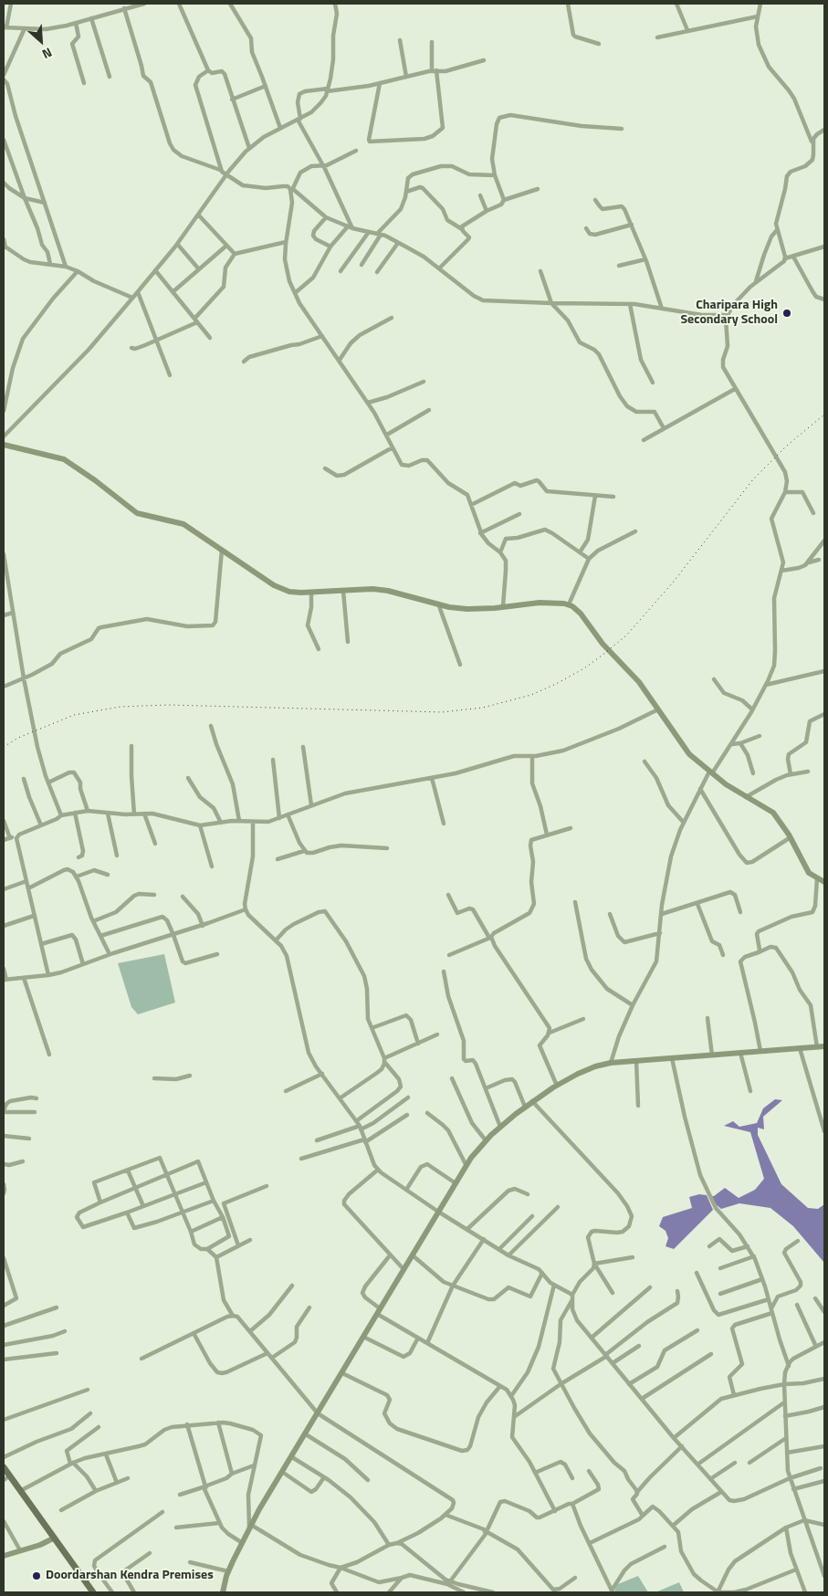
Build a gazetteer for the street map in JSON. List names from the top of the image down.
{
  "places": ["Charipara High Secondary School", "Doordarshan Kendra Premises"],
  "north": "bottom right"
}
